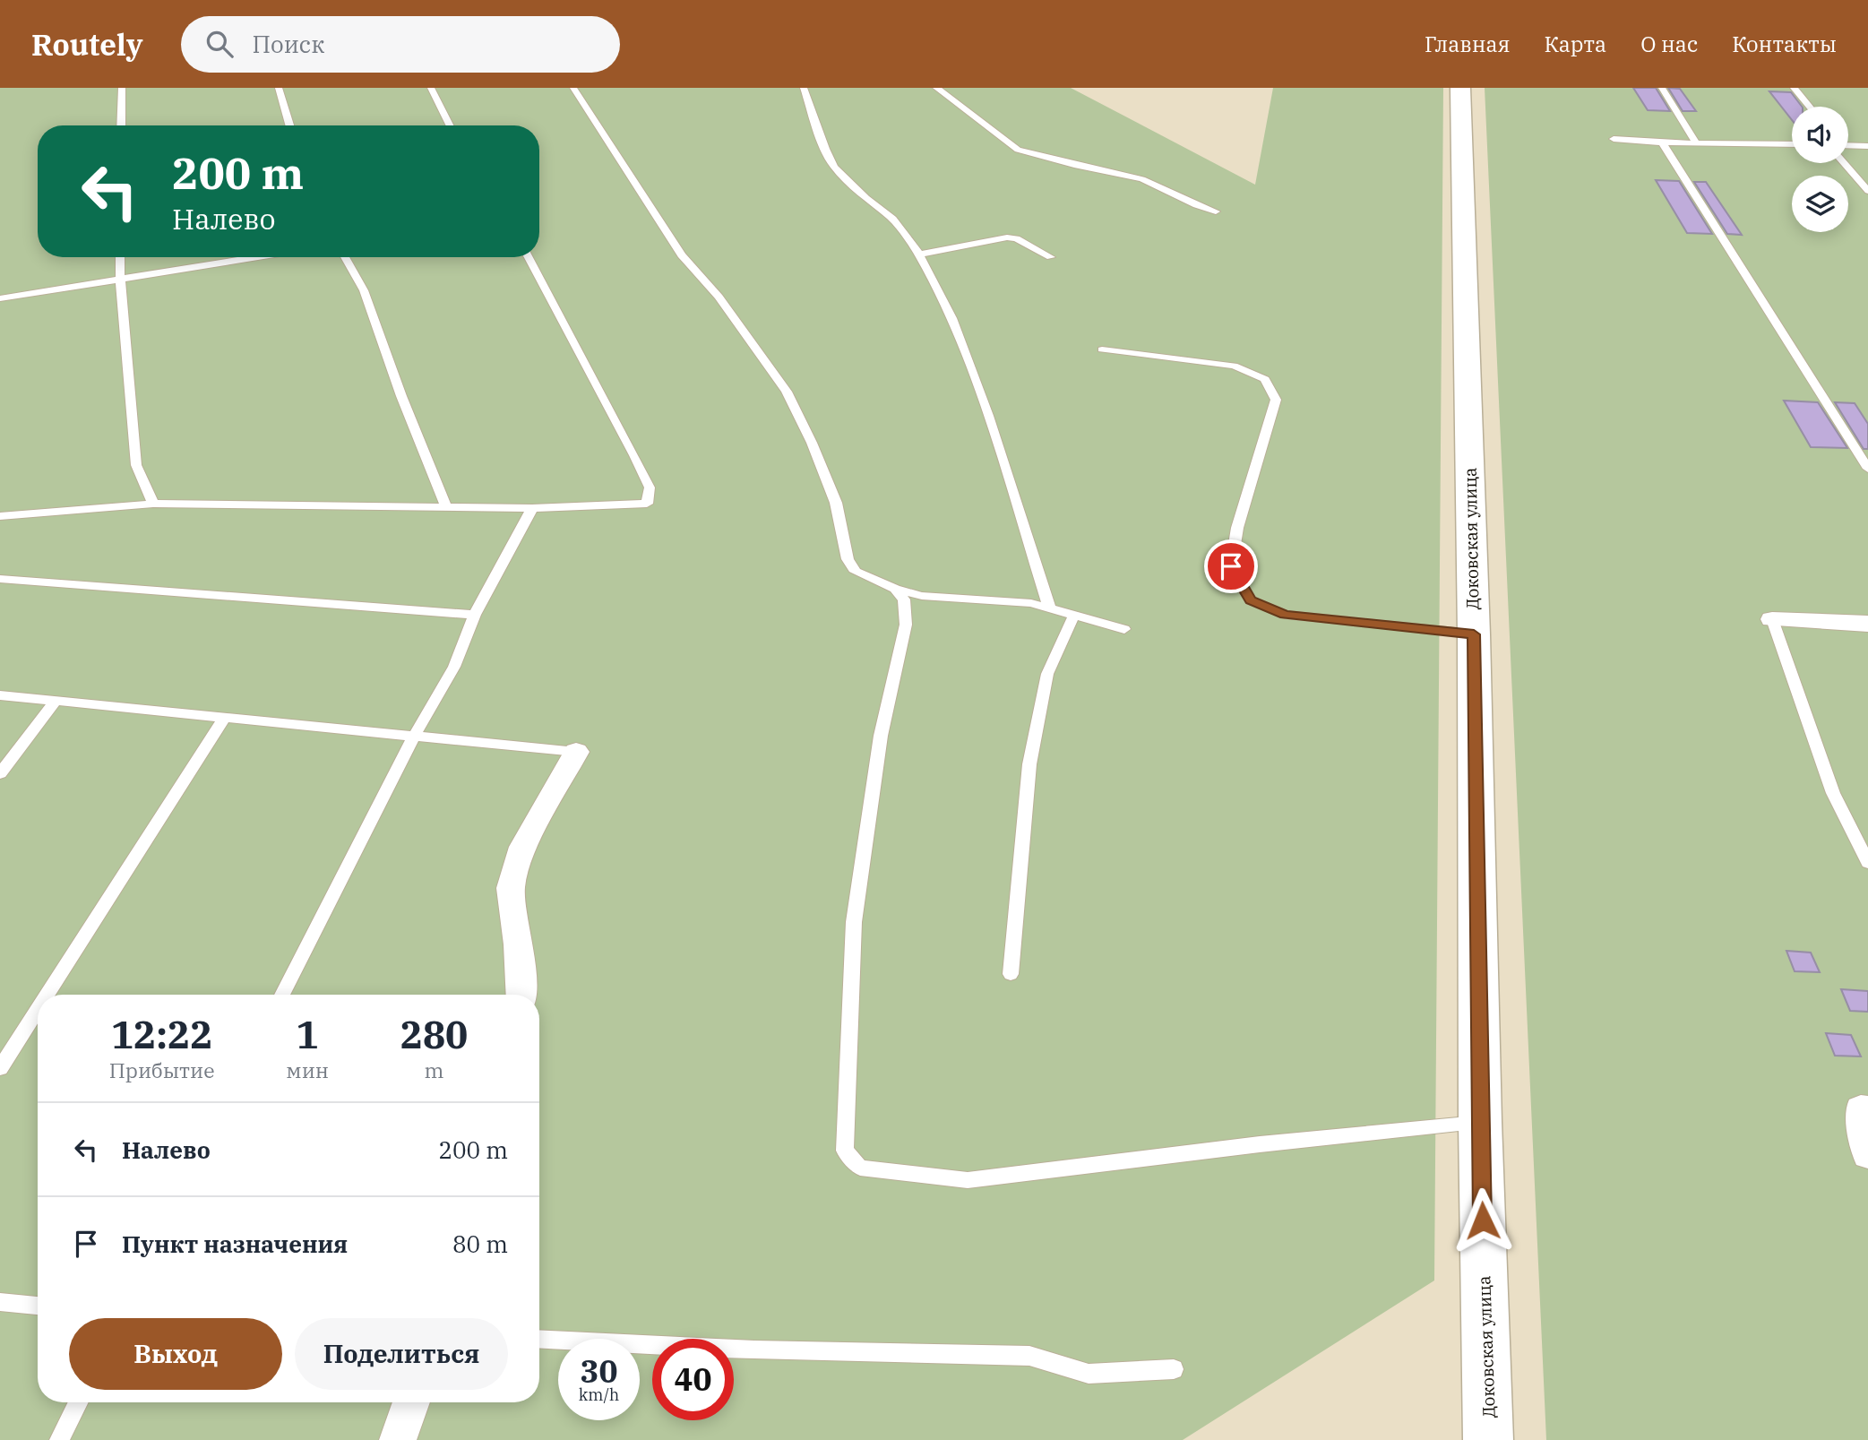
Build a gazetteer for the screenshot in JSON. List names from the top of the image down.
{
  "streets": {
    "street": ["Доковская улица"]
  },
  "page": {
    "header": "Routely",
    "search": "Поиск",
    "nav": [
      "Главная",
      "Карта",
      "О нас",
      "Контакты"
    ],
    "turn": ["200 m", "Налево"],
    "eta": [
      "12:22",
      "Прибытие",
      "1",
      "мин",
      "280",
      "m"
    ],
    "list": [
      {
        "name": "Налево",
        "value": "200 m"
      },
      {
        "name": "Пункт назначения",
        "value": "80 m"
      }
    ],
    "buttons": ["Выход", "Поделиться"],
    "speed": "30 km/h",
    "limit": "40"
  }
}
